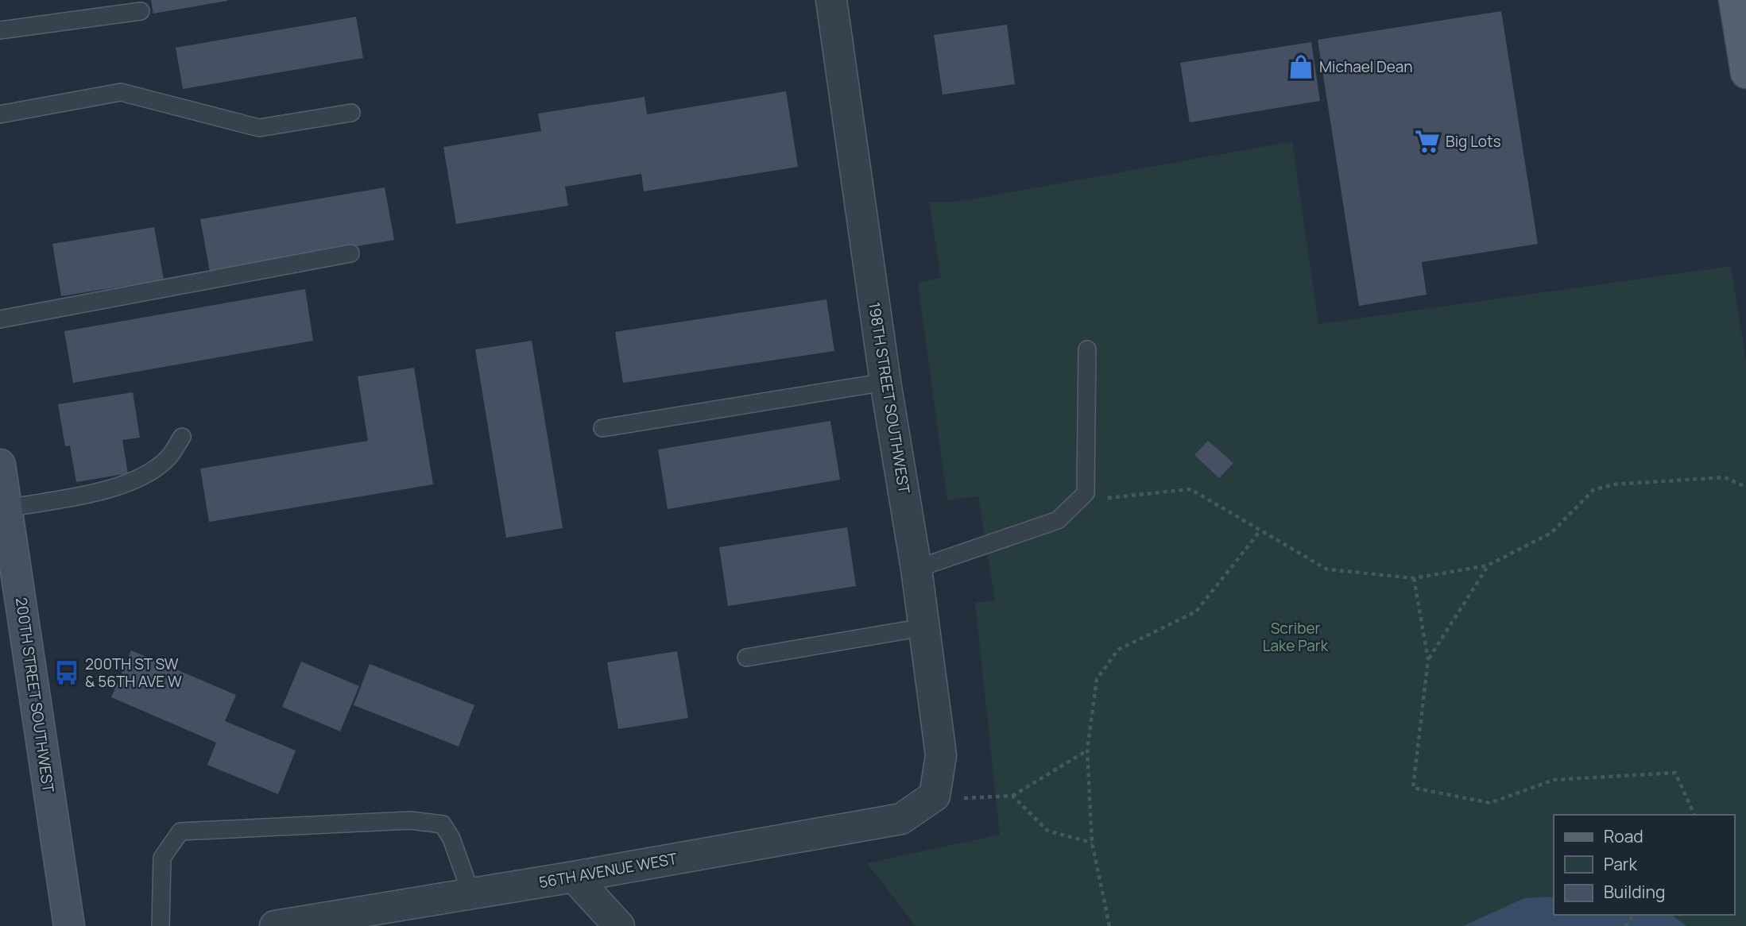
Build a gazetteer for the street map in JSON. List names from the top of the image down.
{
  "streets": {
    "street": ["198TH STREET SOUTHWEST", "200TH STREET SOUTHWEST", "56TH AVENUE WEST"]
  },
  "crossings": [
    ["198TH STREET SOUTHWEST", "56TH AVENUE WEST"]
  ],
  "parks": ["Scriber Lake Park"],
  "places": {
    "shop": ["Michael Dean"],
    "supermarket": ["Big Lots"],
    "bus stop": ["200TH ST SW & 56TH AVE W"]
  },
  "legend": ["Road", "Park", "Building"]
}
